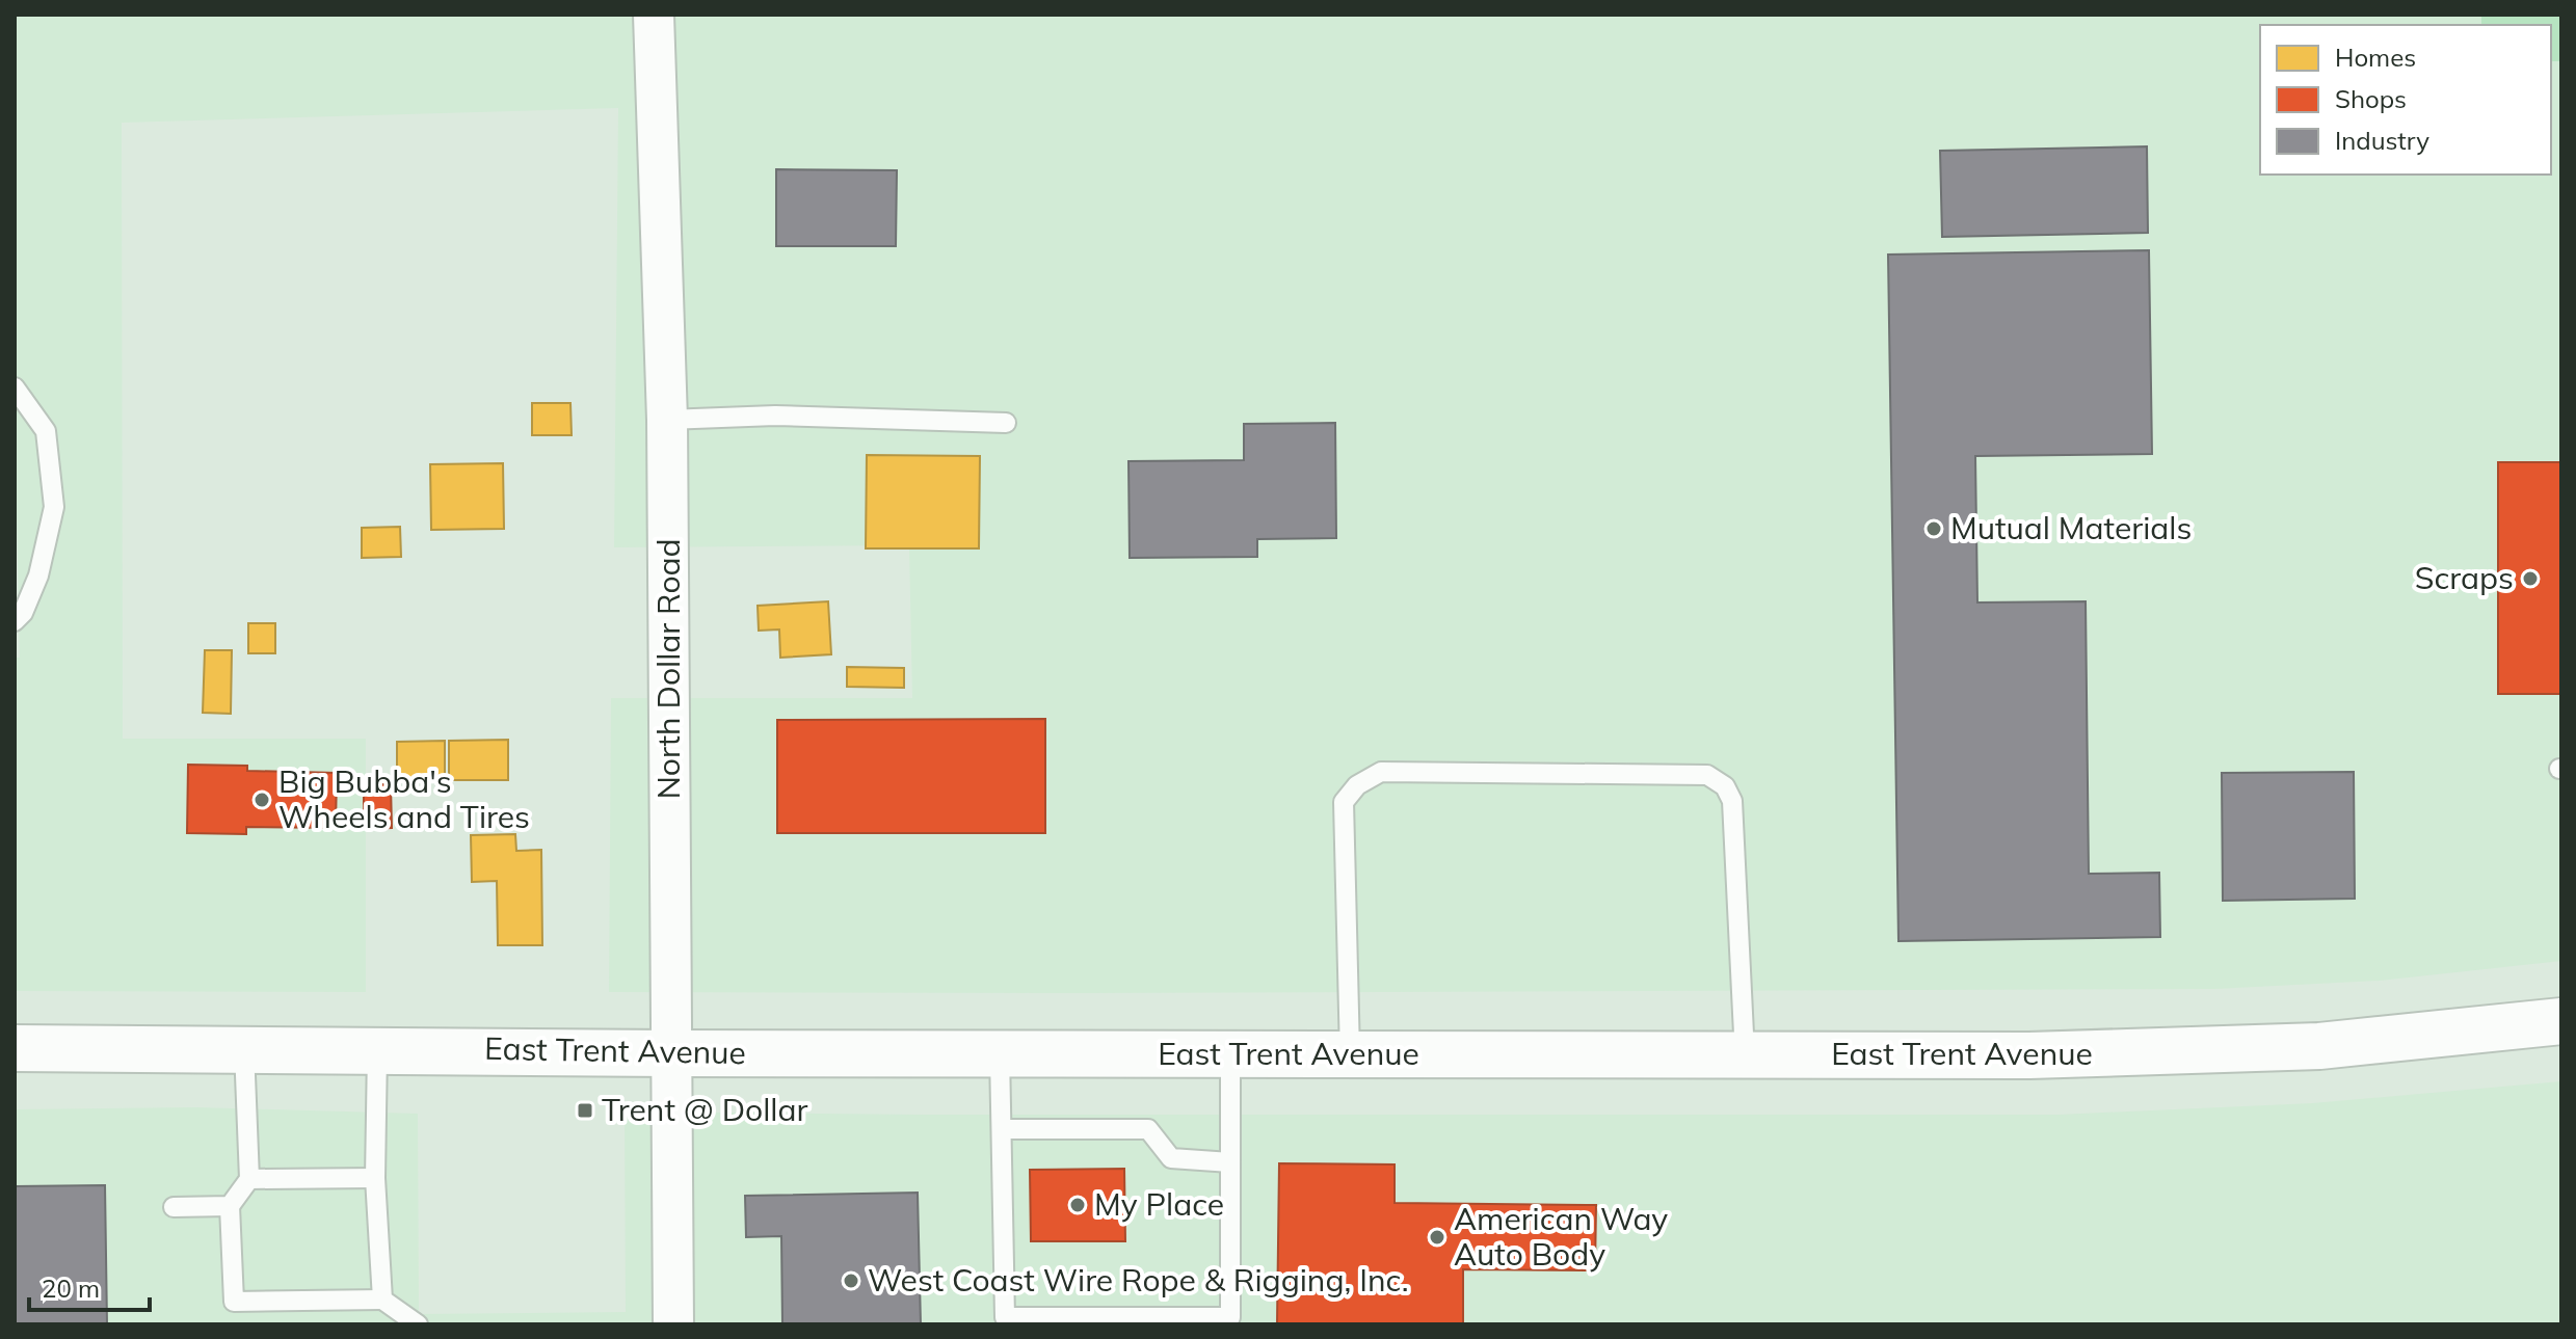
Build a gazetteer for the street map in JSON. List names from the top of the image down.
{
  "streets": {
    "main road": ["East Trent Avenue"],
    "street": ["North Dollar Road"]
  },
  "crossings": [
    ["North Dollar Road", "East Trent Avenue"]
  ],
  "places": {
    "other": [
      "Mutual Materials",
      "Scraps",
      "Big Bubba's Wheels and Tires",
      "My Place",
      "American Way Auto Body",
      "West Coast Wire Rope & Rigging, Inc."
    ],
    "transit": ["Trent @ Dollar"]
  },
  "legend": ["Homes", "Shops", "Industry"],
  "scale_bar": "20 m"
}
